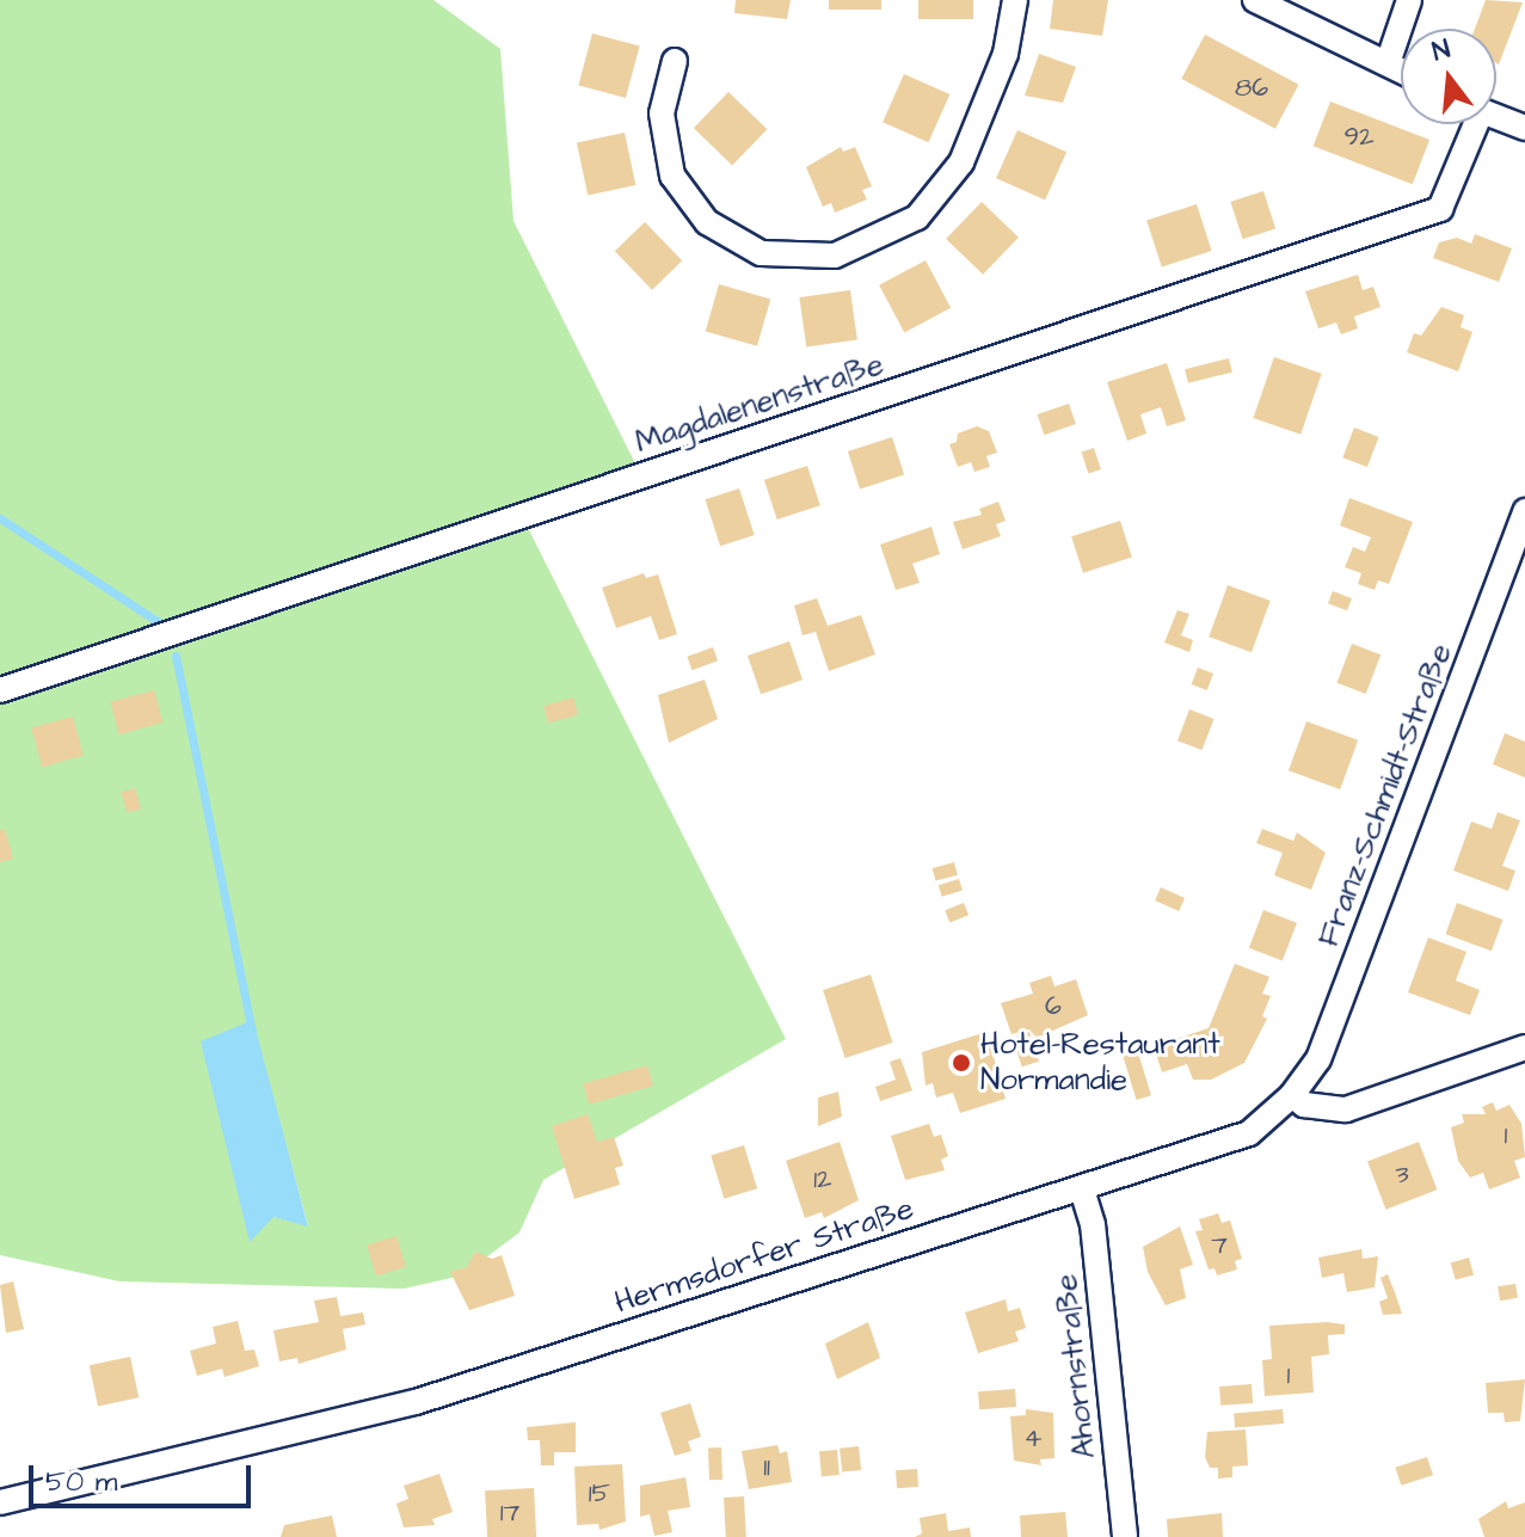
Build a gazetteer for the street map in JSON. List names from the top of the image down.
{
  "streets": {
    "street": [
      "Magdalenenstraße",
      "Franz-Schmidt-Straße",
      "Hermsdorfer Straße",
      "Ahornstraße"
    ]
  },
  "crossings": [
    ["Franz-Schmidt-Straße", "Hermsdorfer Straße"],
    ["Hermsdorfer Straße", "Ahornstraße"]
  ],
  "places": ["Hotel-Restaurant Normandie"],
  "house_numbers": [
    "86",
    "92",
    "6",
    "1",
    "3",
    "12",
    "7",
    "1",
    "4",
    "11",
    "15",
    "17"
  ],
  "scale_bar": "50 m",
  "north": "top"
}
